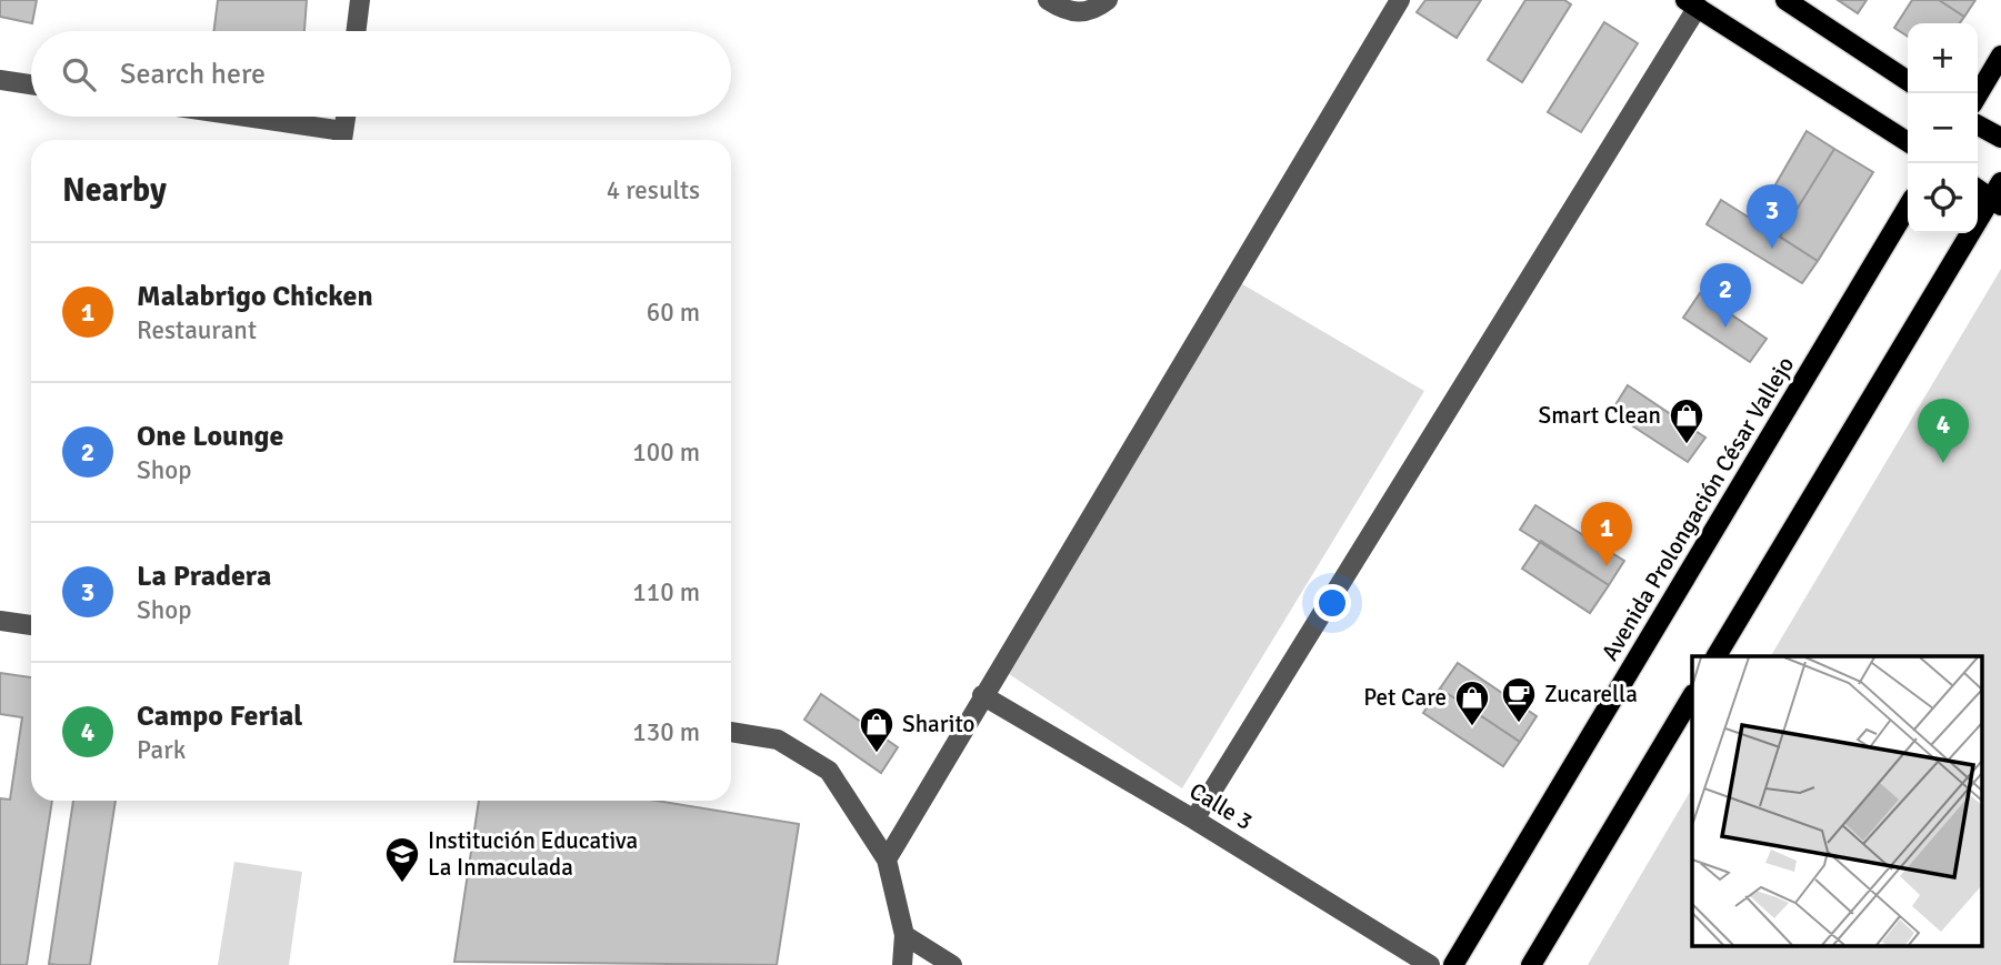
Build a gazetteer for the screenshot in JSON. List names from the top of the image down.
{
  "streets": {
    "main road": ["Avenida Prolongación César Vallejo"],
    "street": ["Calle 3"]
  },
  "places": {
    "shop": ["Smart Clean", "Pet Care", "Sharito"],
    "cafe": ["Zucarella"],
    "school or university": ["Institución Educativa La Inmaculada"]
  },
  "page": {
    "map_buttons": ["+", "−"],
    "search": "Search here",
    "heading": ["Nearby", "4 results"],
    "pins": [
      "3",
      "2",
      "4",
      "1"
    ],
    "list": [
      {
        "mark": "1",
        "name": "Malabrigo Chicken",
        "note": "Restaurant",
        "value": "60 m"
      },
      {
        "mark": "2",
        "name": "One Lounge",
        "note": "Shop",
        "value": "100 m"
      },
      {
        "mark": "3",
        "name": "La Pradera",
        "note": "Shop",
        "value": "110 m"
      },
      {
        "mark": "4",
        "name": "Campo Ferial",
        "note": "Park",
        "value": "130 m"
      }
    ]
  }
}
